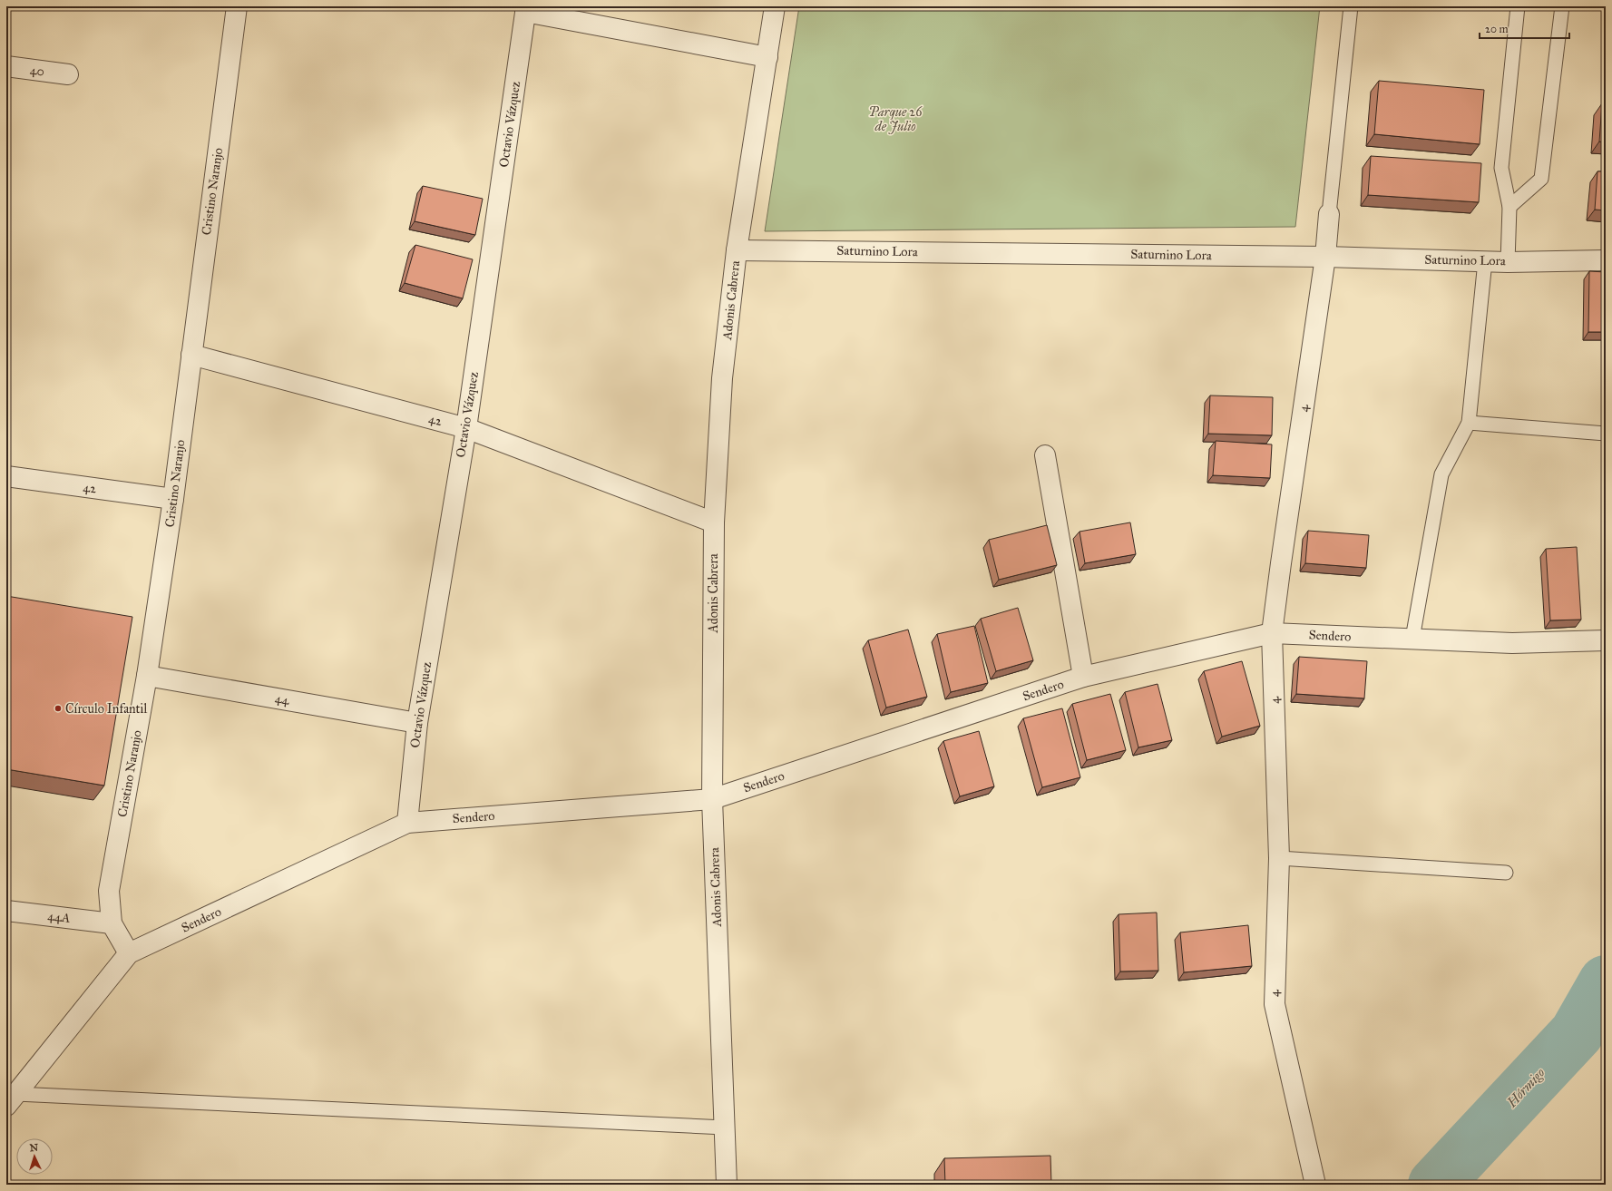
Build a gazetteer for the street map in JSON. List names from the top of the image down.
{
  "streets": {
    "street": [
      "40",
      "Octavio Vázquez",
      "Cristino Naranjo",
      "Saturnino Lora",
      "Adonis Cabrera",
      "4",
      "42",
      "Sendero",
      "44",
      "44A"
    ]
  },
  "crossings": [
    ["Octavio Vázquez", "42"],
    ["Octavio Vázquez", "Sendero"],
    ["Octavio Vázquez", "44"],
    ["Cristino Naranjo", "42"],
    ["Cristino Naranjo", "Sendero"],
    ["Cristino Naranjo", "44"],
    ["Cristino Naranjo", "44A"],
    ["Saturnino Lora", "Adonis Cabrera"],
    ["Saturnino Lora", "4"],
    ["Adonis Cabrera", "42"],
    ["Adonis Cabrera", "Sendero"],
    ["4", "Sendero"]
  ],
  "water": ["Hórmigo"],
  "parks": ["Parque 26 de Julio"],
  "places": ["Círculo Infantil"],
  "scale_bar": "20 m",
  "north": "top"
}
